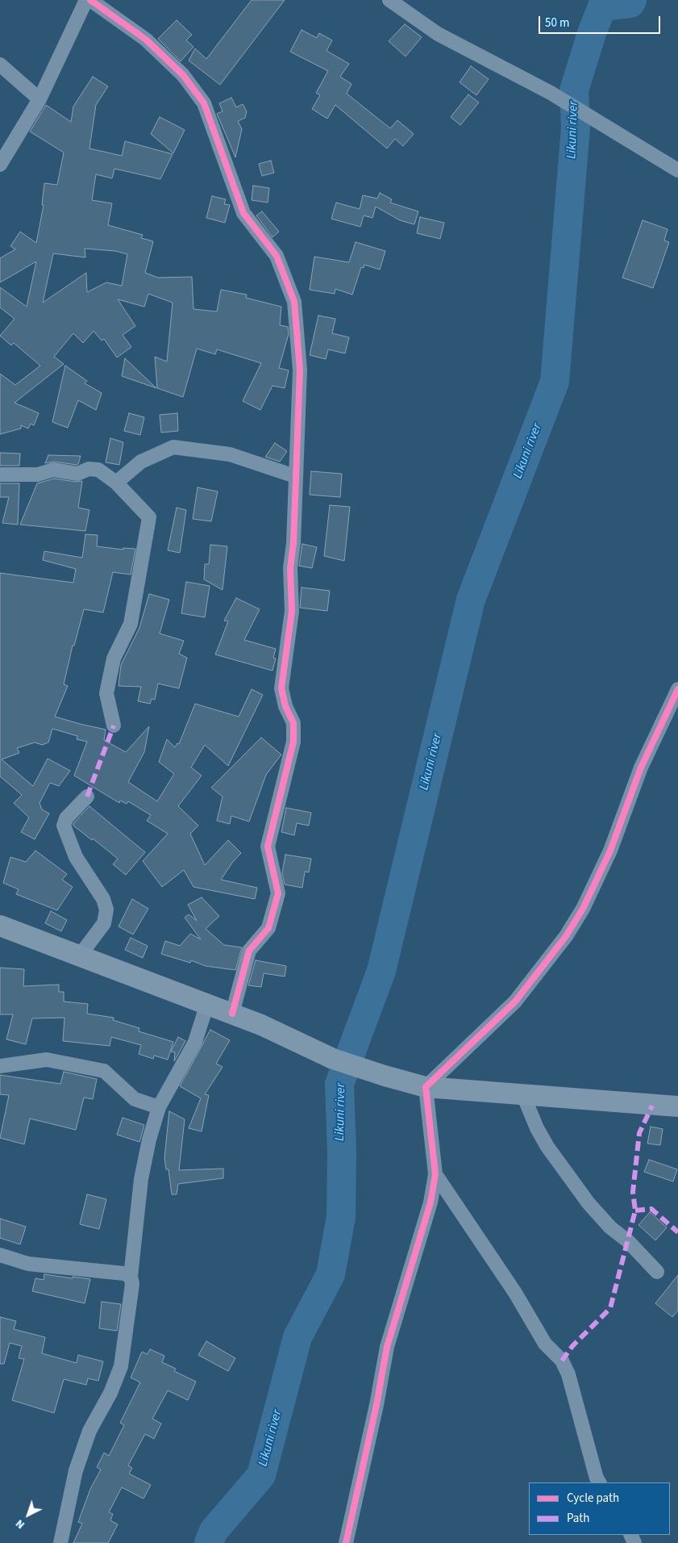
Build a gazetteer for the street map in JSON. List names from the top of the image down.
{
  "water": ["Likuni river"],
  "legend": ["Cycle path", "Path"],
  "scale_bar": "50 m",
  "north": "bottom left"
}
